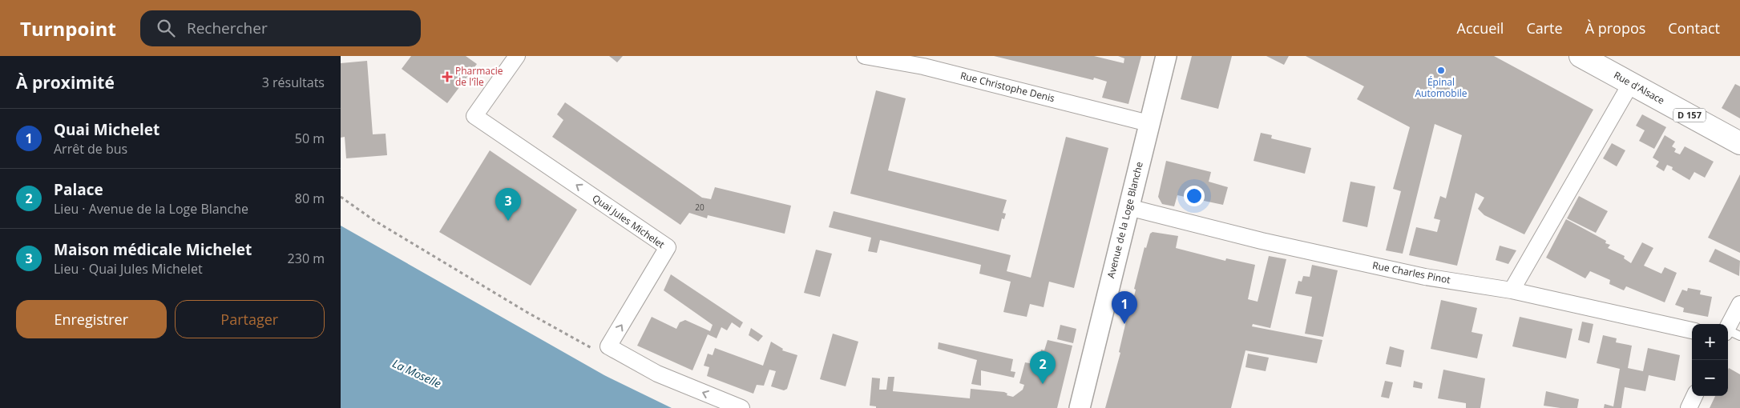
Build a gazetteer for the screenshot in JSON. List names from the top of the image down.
{
  "streets": {
    "main road": ["Rue d'Alsace", "D 157"],
    "street": [
      "Rue Christophe Denis",
      "Avenue de la Loge Blanche",
      "Quai Jules Michelet",
      "Rue Charles Pinot"
    ]
  },
  "crossings": [
    ["Rue Christophe Denis", "Avenue de la Loge Blanche"],
    ["Avenue de la Loge Blanche", "Rue Charles Pinot"]
  ],
  "water": ["La Moselle"],
  "places": {
    "other": ["Épinal Automobile"],
    "health": ["Pharmacie de l'île"]
  },
  "house_numbers": ["20"],
  "page": {
    "header": "Turnpoint",
    "search": "Rechercher",
    "nav": [
      "Accueil",
      "Carte",
      "À propos",
      "Contact"
    ],
    "heading": ["À proximité", "3 résultats"],
    "list": [
      {
        "mark": "1",
        "name": "Quai Michelet",
        "note": "Arrêt de bus",
        "value": "50 m"
      },
      {
        "mark": "2",
        "name": "Palace",
        "note": "Lieu · Avenue de la Loge Blanche",
        "value": "80 m"
      },
      {
        "mark": "3",
        "name": "Maison médicale Michelet",
        "note": "Lieu · Quai Jules Michelet",
        "value": "230 m"
      }
    ],
    "pins": ["3", "1", "2"],
    "buttons": ["Enregistrer", "Partager"],
    "map_buttons": ["+", "−"]
  }
}
